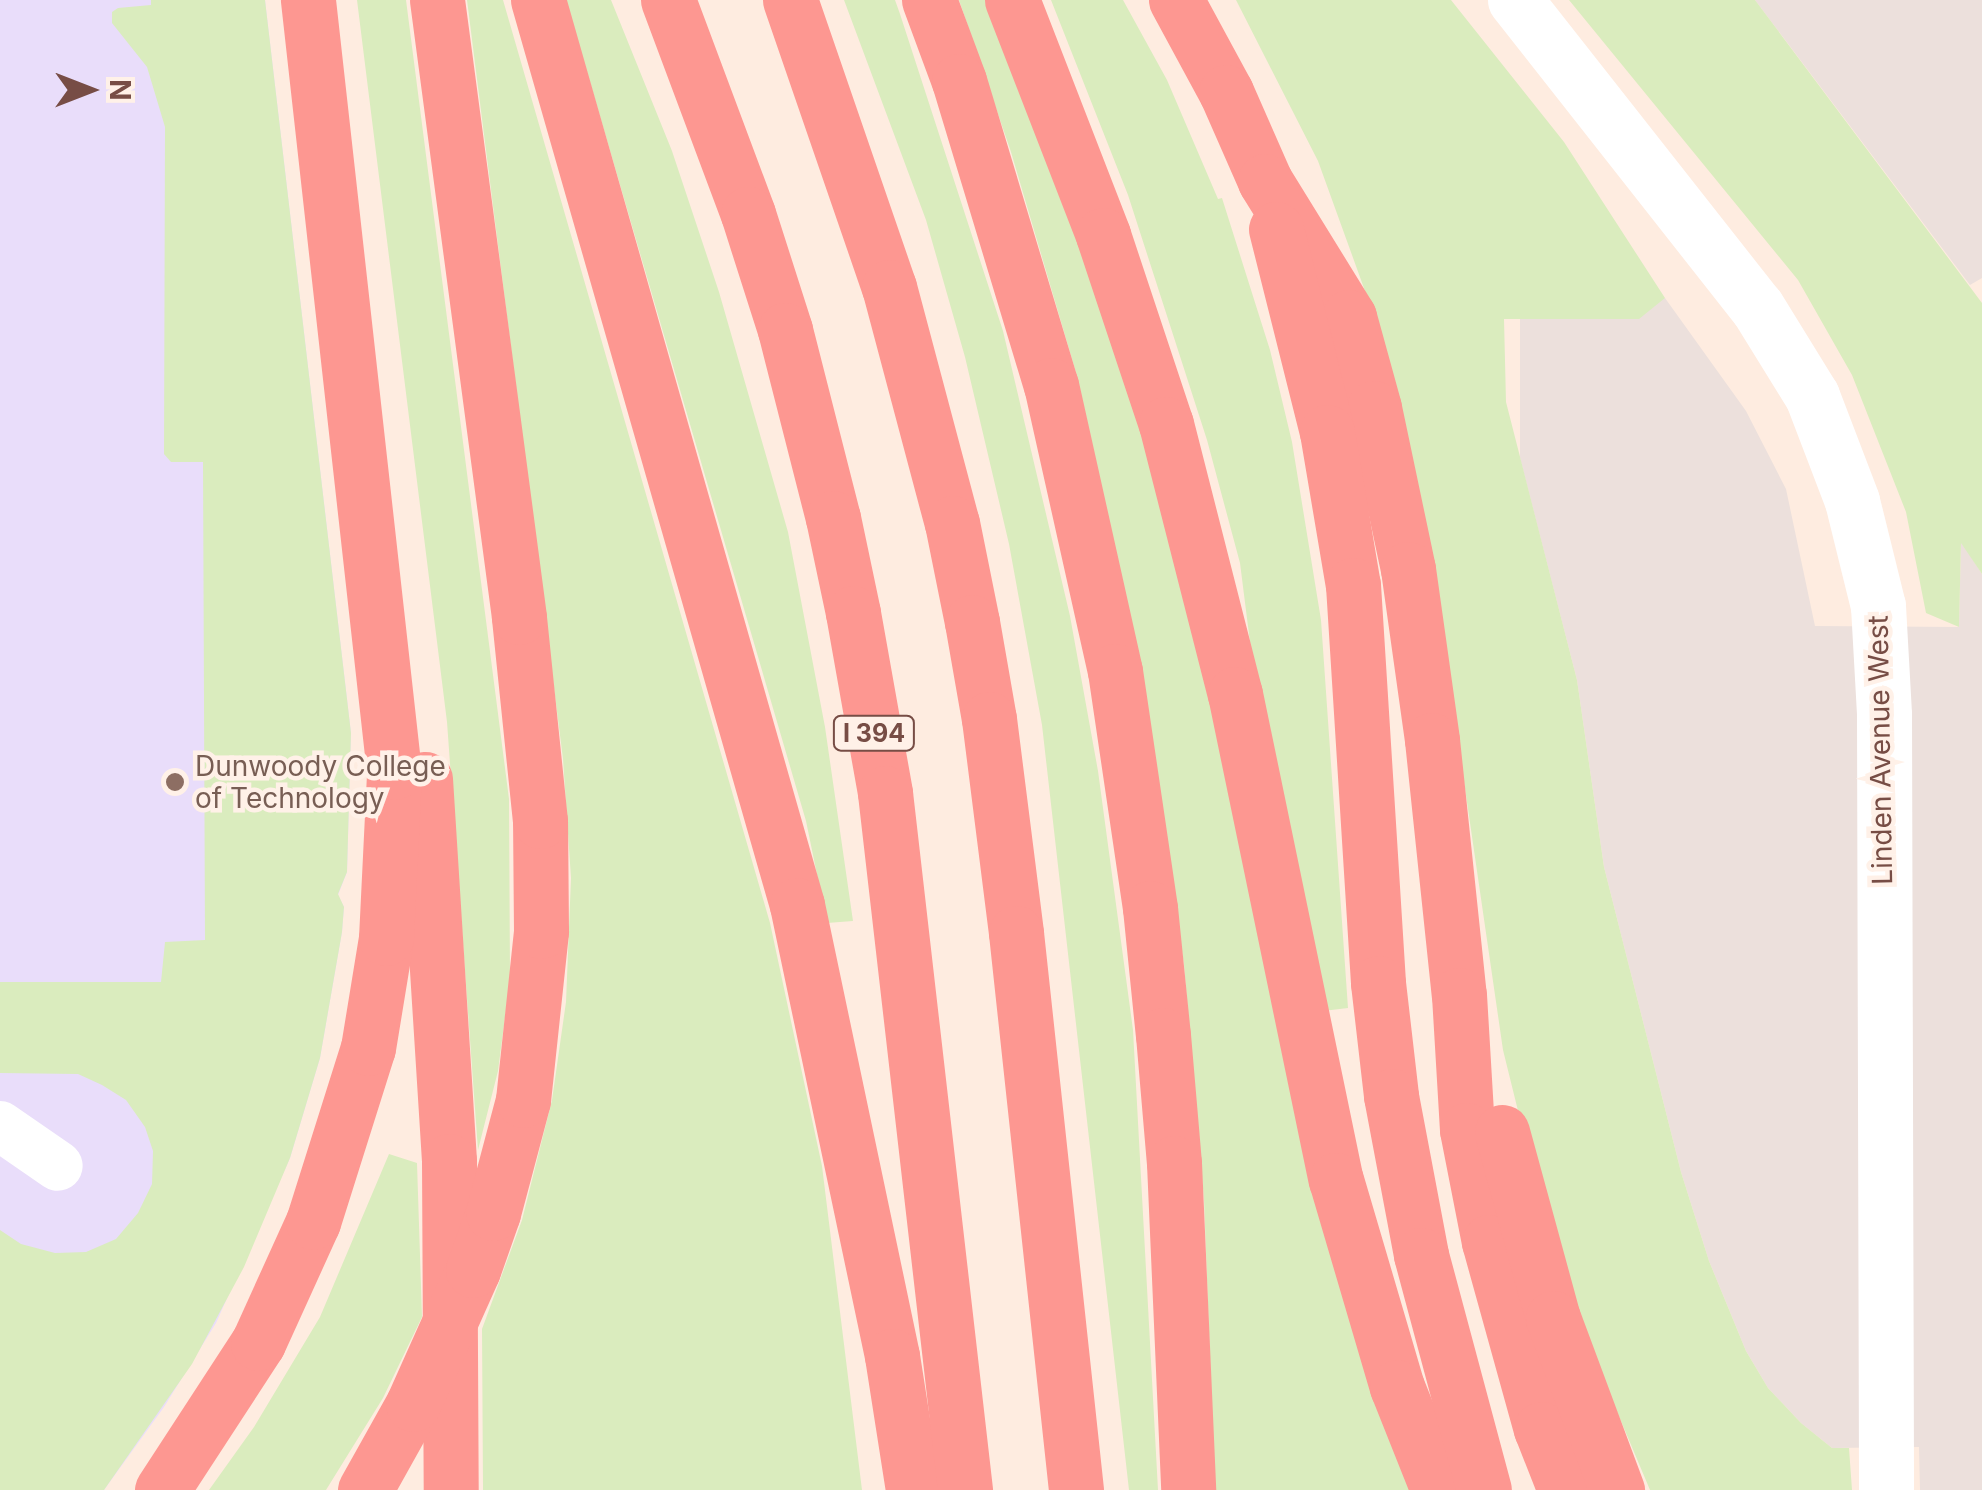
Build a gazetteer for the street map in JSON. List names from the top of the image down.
{
  "streets": {
    "highway": ["I 394"],
    "street": ["Linden Avenue West"]
  },
  "places": ["Dunwoody College of Technology"],
  "north": "right"
}
